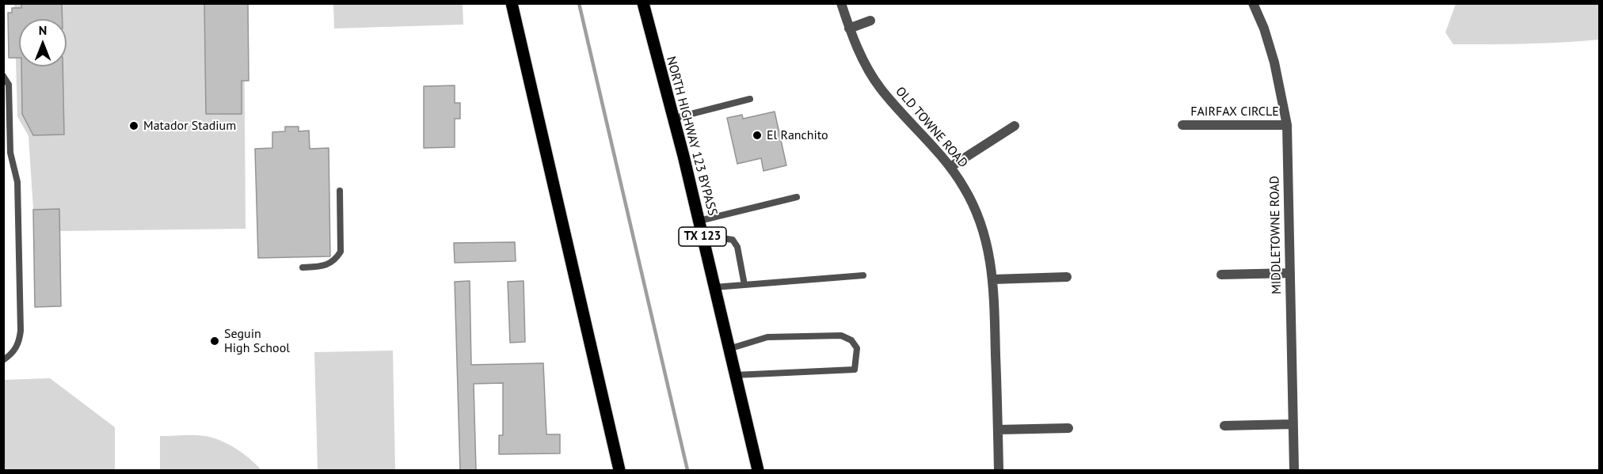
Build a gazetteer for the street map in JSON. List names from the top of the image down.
{
  "streets": {
    "main road": ["NORTH HIGHWAY 123 BYPASS", "TX 123"],
    "street": ["FAIRFAX CIRCLE", "OLD TOWNE ROAD", "MIDDLETOWNE ROAD"]
  },
  "crossings": [
    ["FAIRFAX CIRCLE", "MIDDLETOWNE ROAD"]
  ],
  "places": ["Matador Stadium", "El Ranchito", "Seguin High School"],
  "north": "top"
}
